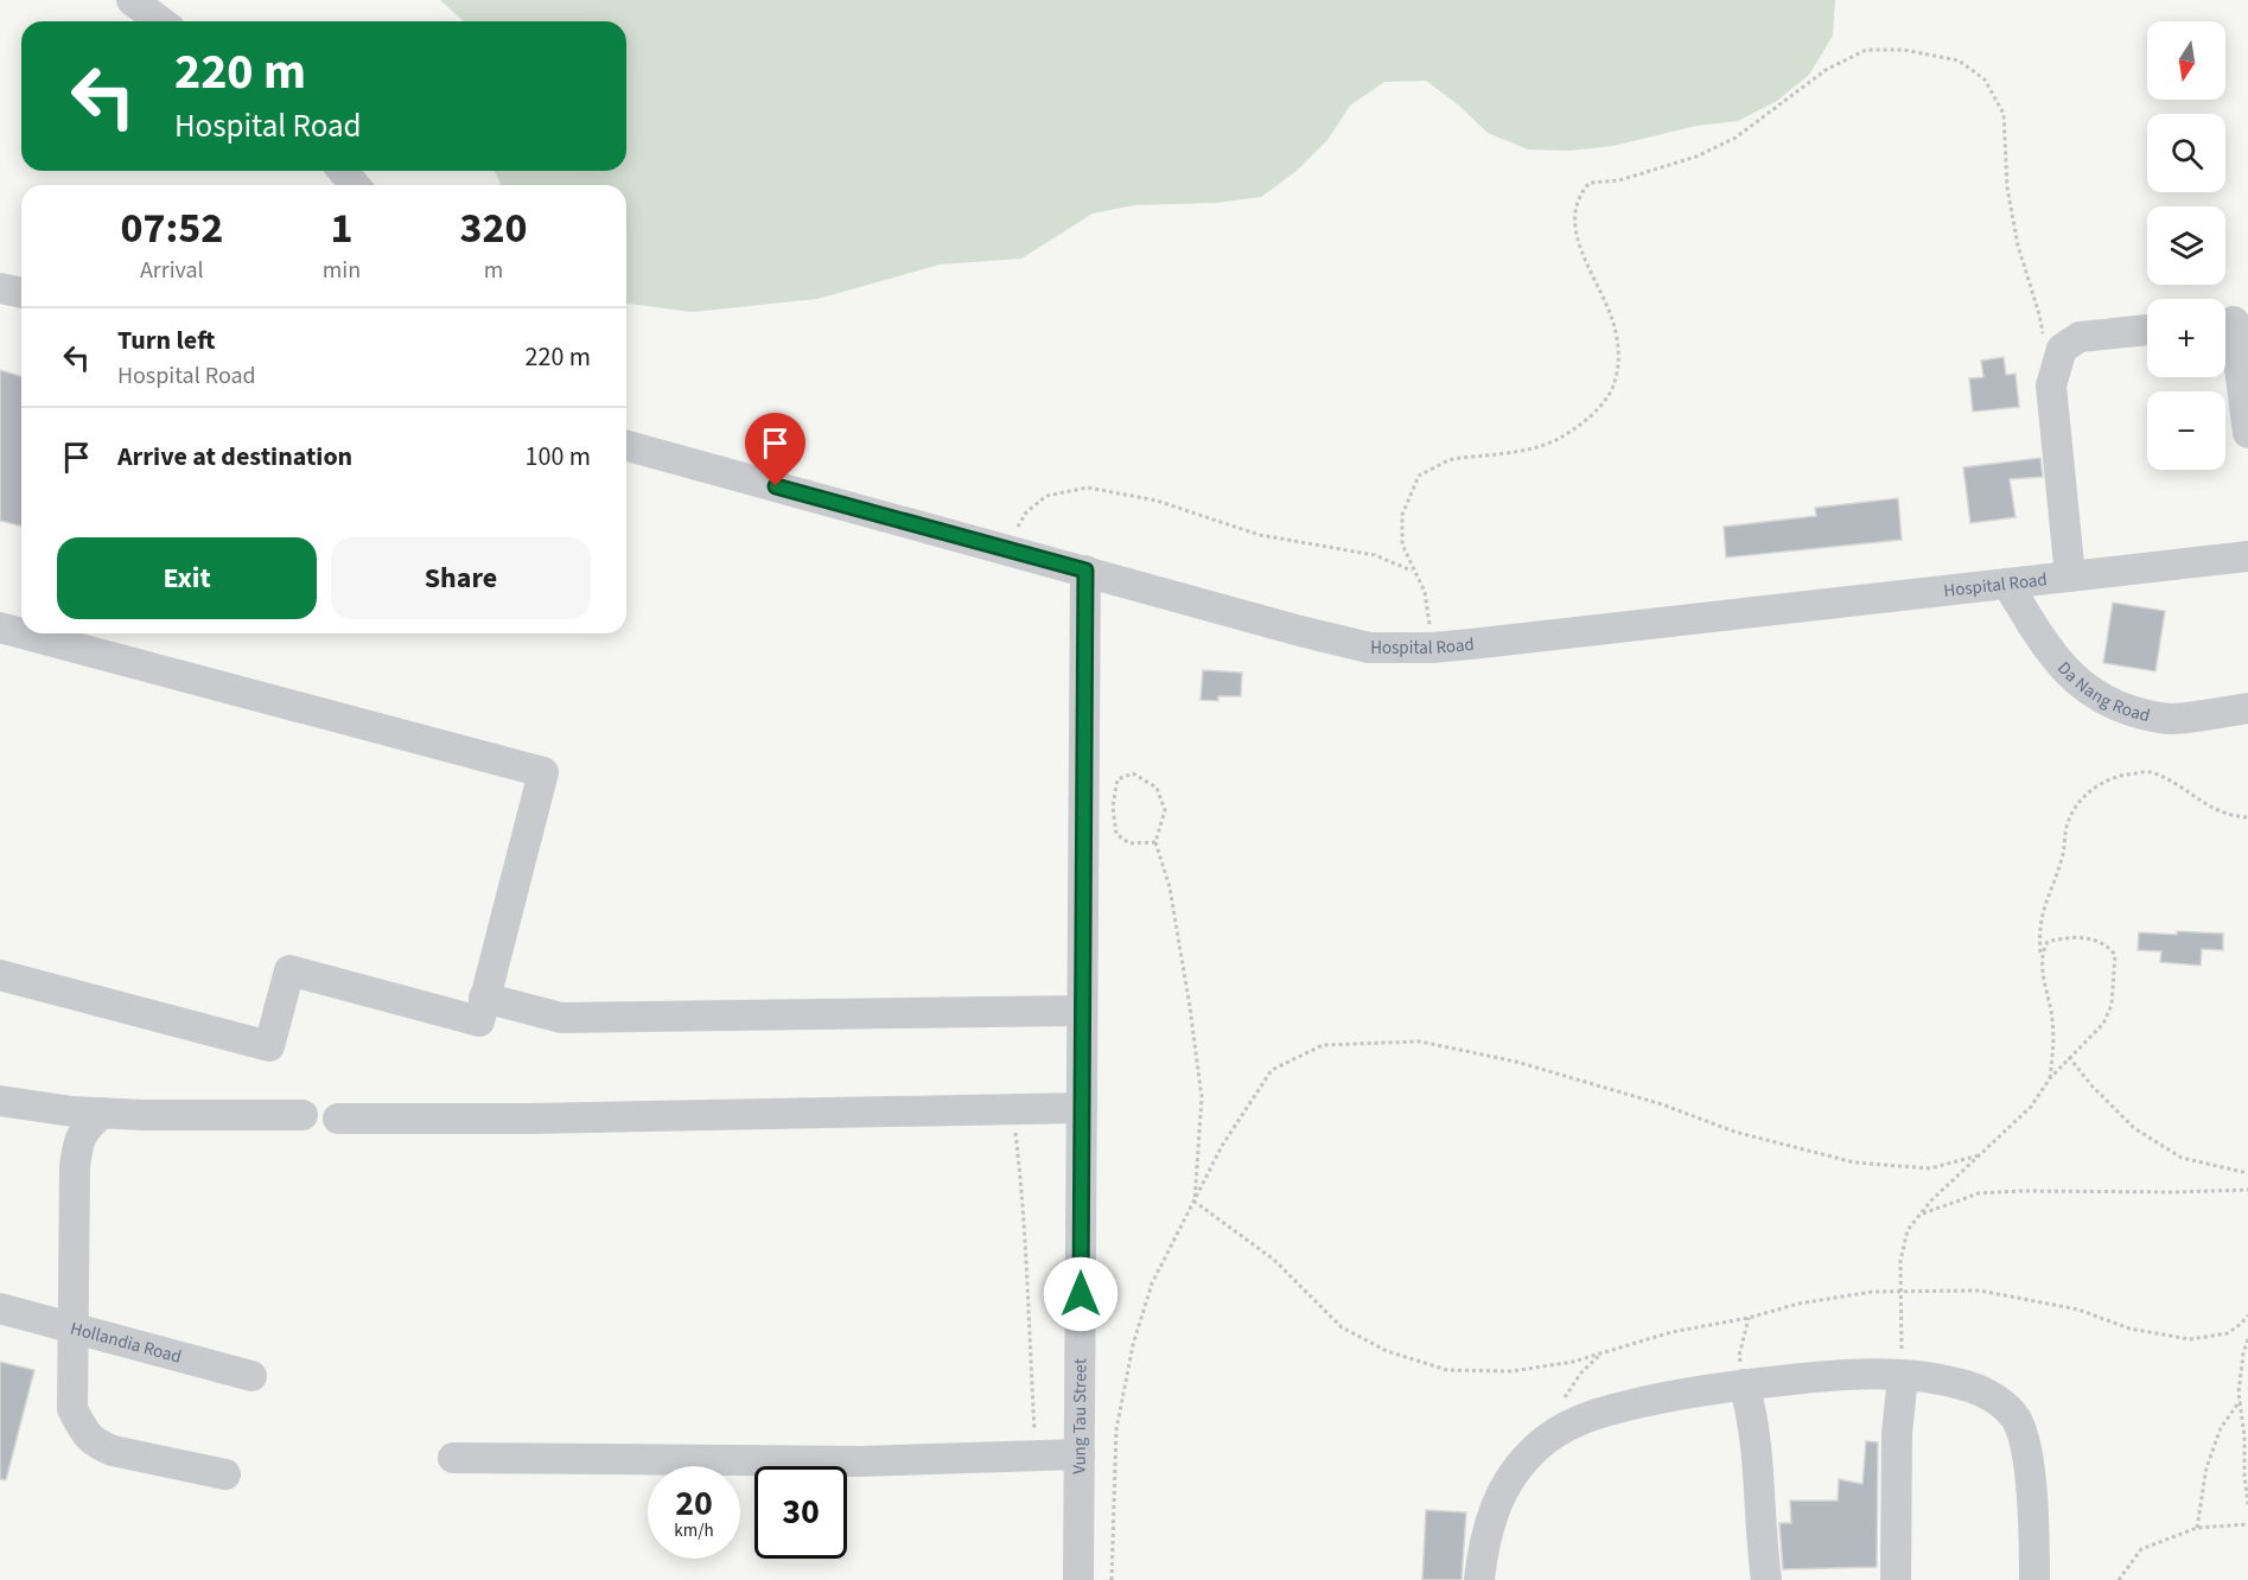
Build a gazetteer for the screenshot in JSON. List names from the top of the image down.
{
  "streets": {
    "street": [
      "Hospital Road",
      "Da Nang Road",
      "Hollandia Road",
      "Vung Tau Street"
    ]
  },
  "crossings": [
    ["Hospital Road", "Da Nang Road"],
    ["Hospital Road", "Vung Tau Street"]
  ],
  "north": "bottom",
  "page": {
    "map_buttons": ["+", "−"],
    "turn": ["220 m", "Hospital Road"],
    "eta": [
      "07:52",
      "Arrival",
      "1",
      "min",
      "320",
      "m"
    ],
    "list": [
      {
        "name": "Turn left",
        "note": "Hospital Road",
        "value": "220 m"
      },
      {
        "name": "Arrive at destination",
        "value": "100 m"
      }
    ],
    "buttons": ["Exit", "Share"],
    "speed": "20 km/h",
    "limit": "30"
  }
}
